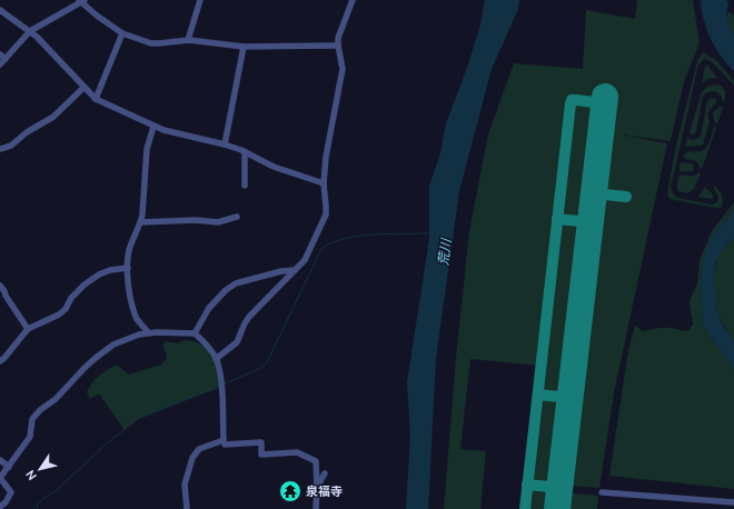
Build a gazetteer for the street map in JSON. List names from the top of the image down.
{
  "water": ["荒川"],
  "places": {
    "temple": ["泉福寺"]
  },
  "north": "bottom left"
}
